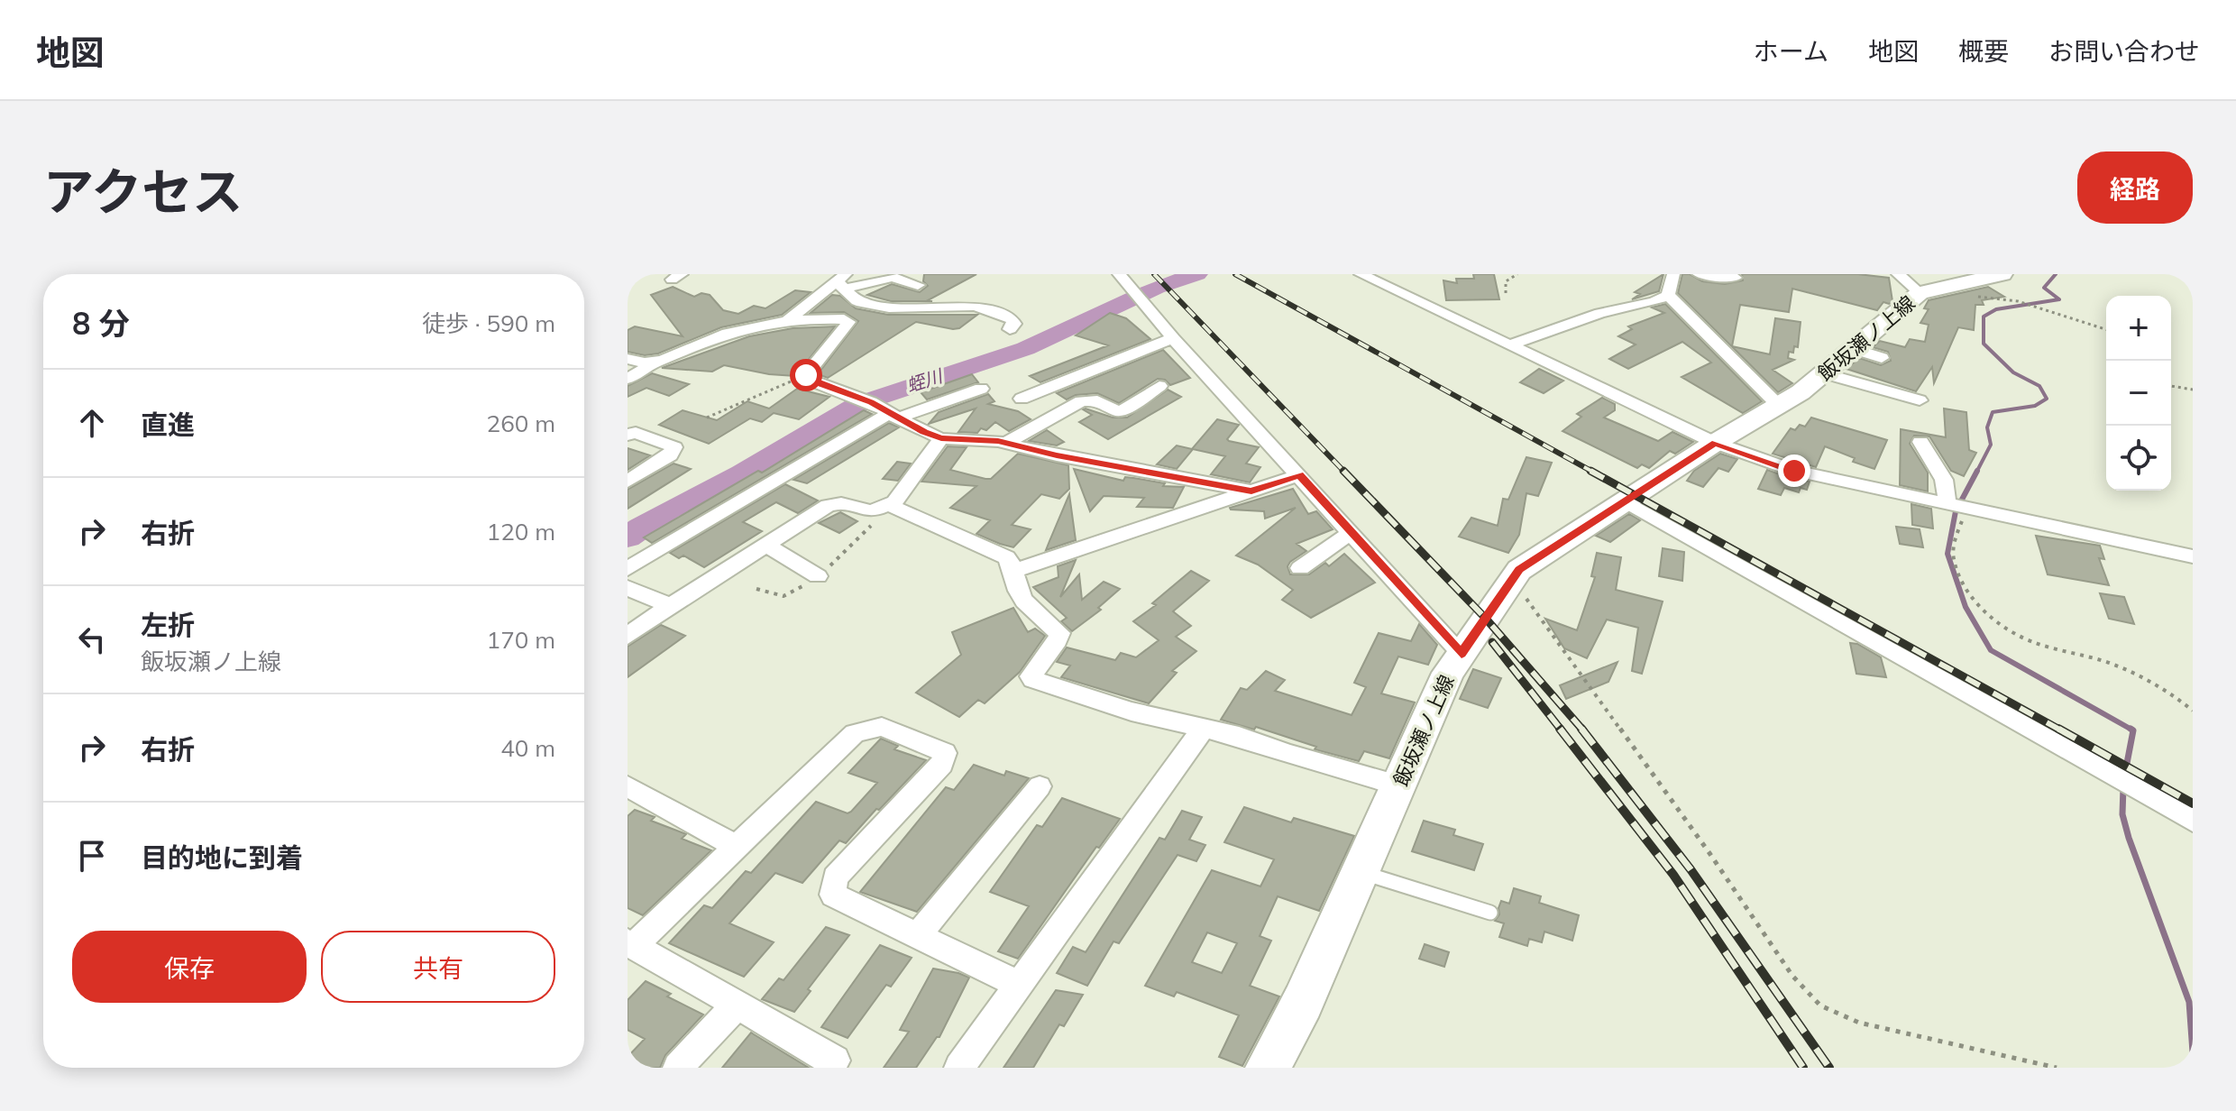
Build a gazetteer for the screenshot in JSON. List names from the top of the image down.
{
  "streets": {
    "main road": ["飯坂瀬ノ上線"]
  },
  "water": ["蛭川"],
  "page": {
    "header": "地図",
    "nav": [
      "ホーム",
      "地図",
      "概要",
      "お問い合わせ"
    ],
    "title": "アクセス",
    "buttons": [
      "経路",
      ["保存", "共有"]
    ],
    "heading": ["8 分", "徒歩 · 590 m"],
    "map_buttons": ["+", "−"],
    "list": [
      ["直進", "260 m"],
      ["右折", "120 m"],
      ["左折", "飯坂瀬ノ上線", "170 m"],
      ["右折", "40 m"],
      "目的地に到着"
    ]
  }
}
